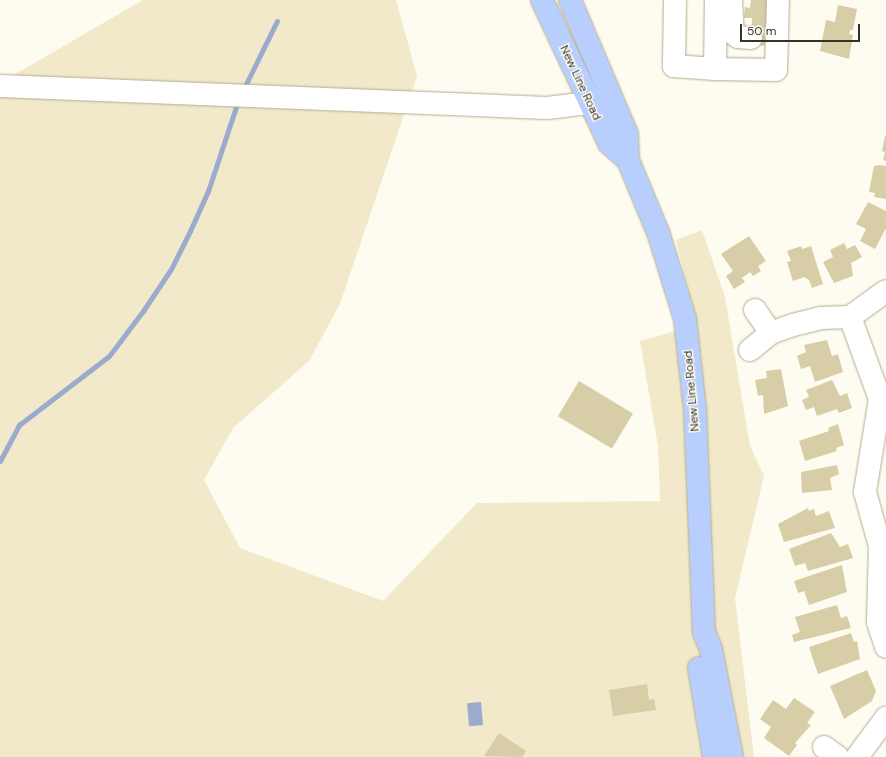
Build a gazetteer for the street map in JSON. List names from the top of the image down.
{
  "streets": {
    "main road": ["New Line Road"]
  },
  "scale_bar": "50 m"
}
